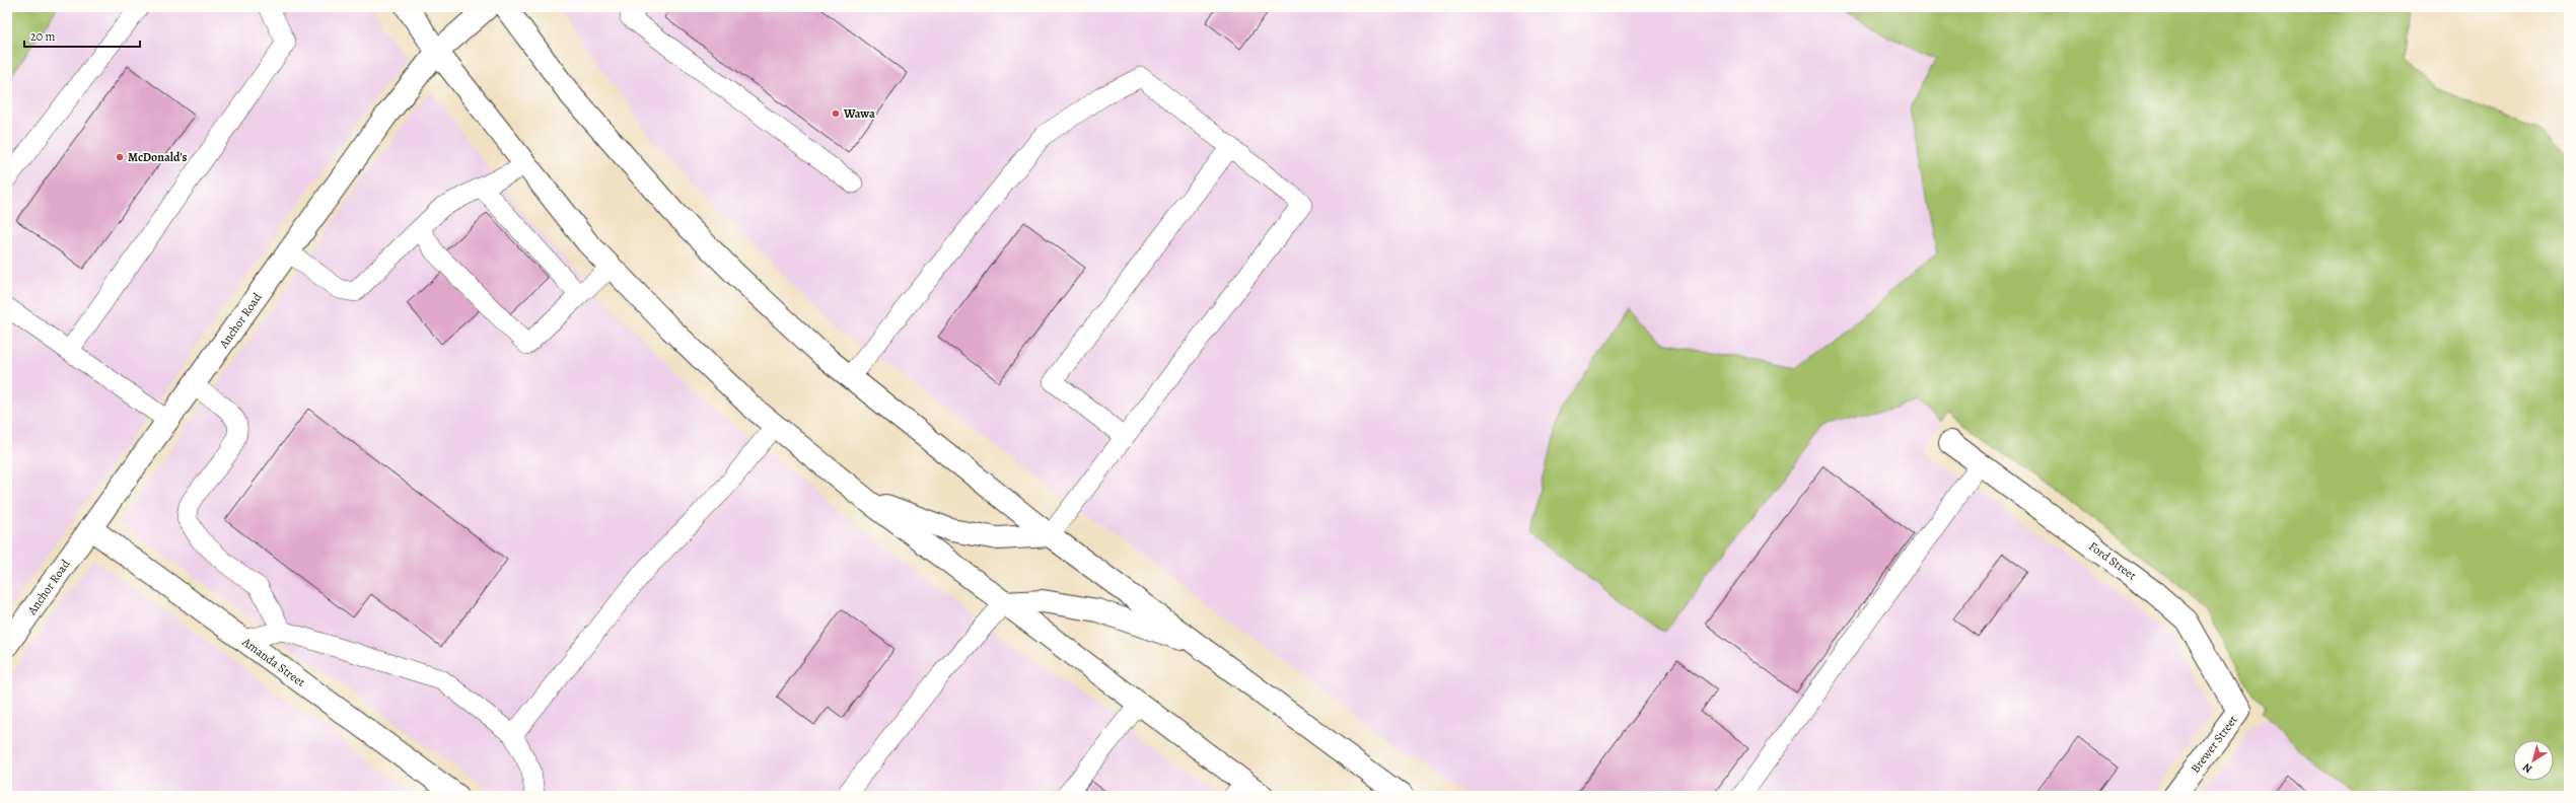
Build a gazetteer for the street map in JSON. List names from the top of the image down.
{
  "streets": {
    "main road": [
      "Anchor Road",
      "Ford Street",
      "Amanda Street",
      "Brewer Street"
    ]
  },
  "crossings": [
    ["Anchor Road", "Amanda Street"],
    ["Ford Street", "Brewer Street"]
  ],
  "places": ["Wawa", "McDonald's"],
  "scale_bar": "20 m",
  "north": "bottom left"
}
